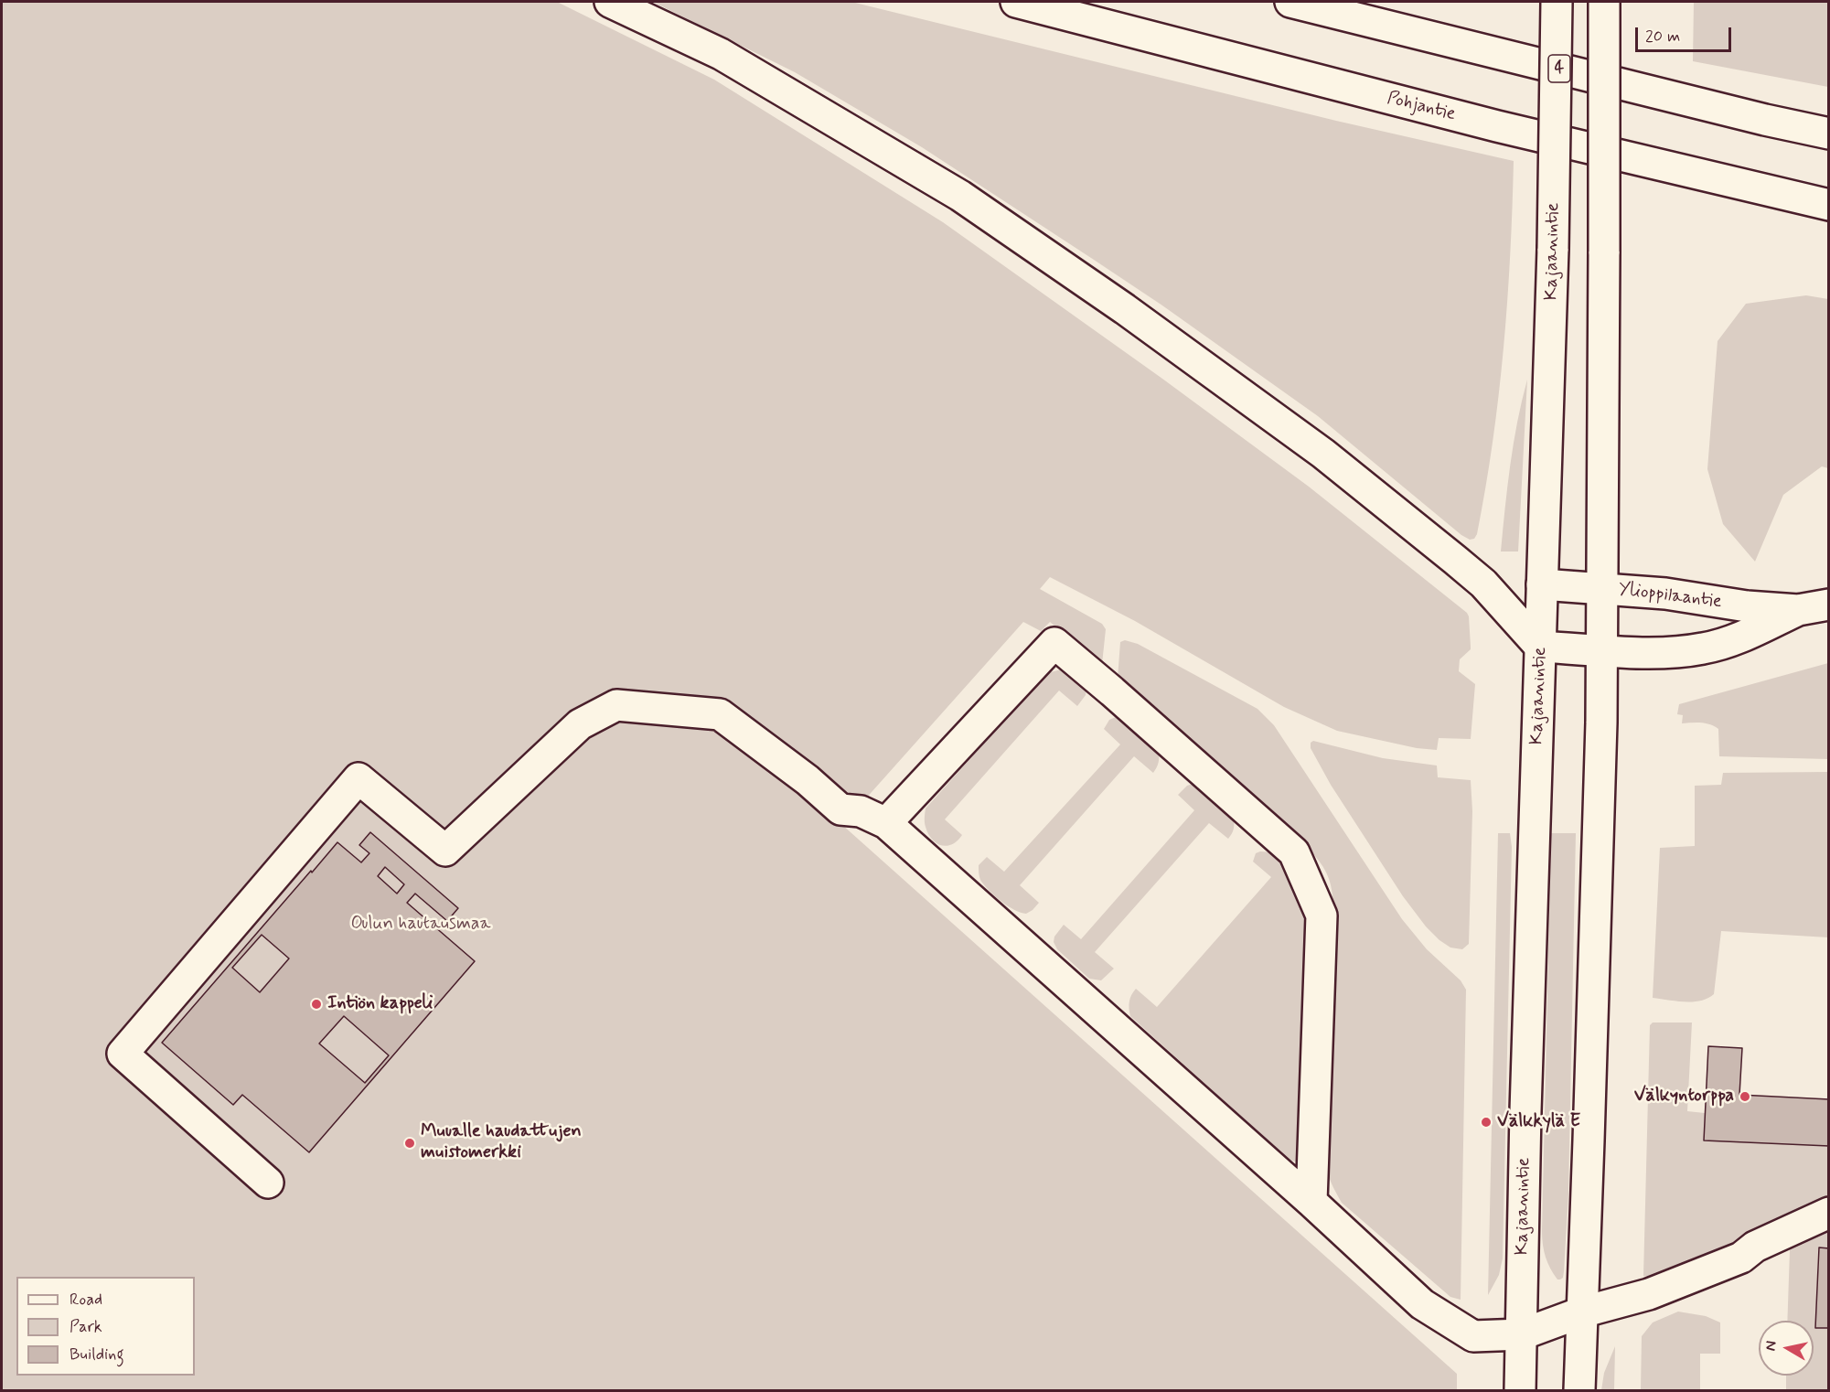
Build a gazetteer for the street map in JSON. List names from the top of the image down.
{
  "streets": {
    "main road": [
      "4",
      "Pohjantie",
      "Kajaanintie",
      "Ylioppilaantie"
    ]
  },
  "crossings": [
    ["Kajaanintie", "Ylioppilaantie"]
  ],
  "parks": ["Oulun hautausmaa"],
  "places": [
    "Intiön kappeli",
    "Välkyntorppa",
    "Välkkylä E",
    "Muualle haudattujen muistomerkki"
  ],
  "legend": ["Road", "Park", "Building"],
  "scale_bar": "20 m",
  "north": "left"
}
